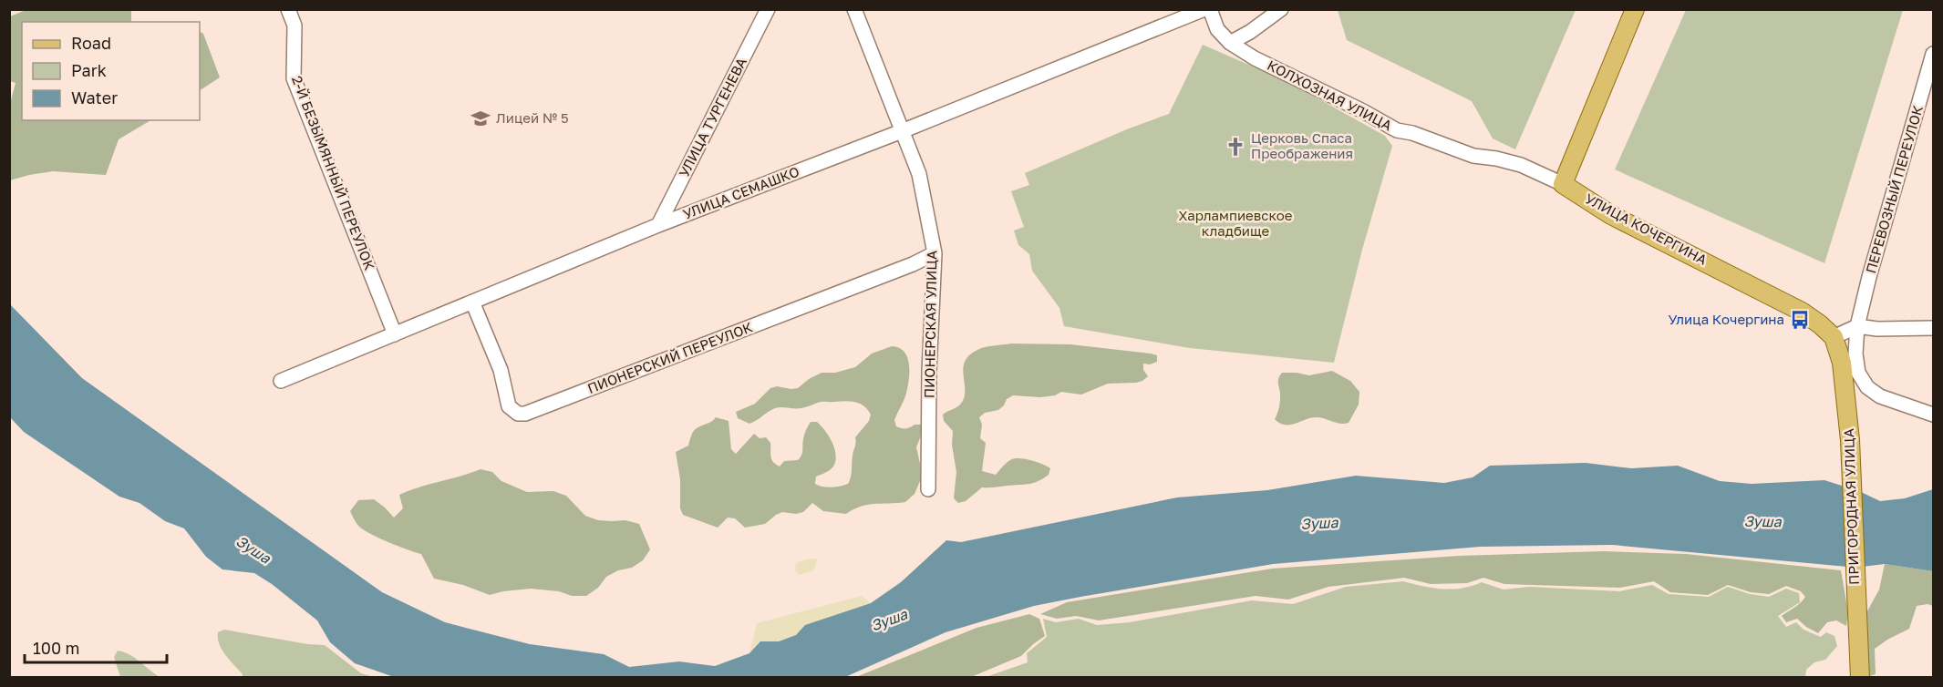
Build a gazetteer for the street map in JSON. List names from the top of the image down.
{
  "streets": {
    "main road": ["УЛИЦА КОЧЕРГИНА", "ПРИГОРОДНАЯ УЛИЦА"],
    "street": [
      "КОЛХОЗНАЯ УЛИЦА",
      "УЛИЦА ТУРГЕНЕВА",
      "2-Й БЕЗЫМЯННЫЙ ПЕРЕУЛОК",
      "ПЕРЕВОЗНЫЙ ПЕРЕУЛОК",
      "УЛИЦА СЕМАШКО",
      "ПИОНЕРСКАЯ УЛИЦА",
      "ПИОНЕРСКИЙ ПЕРЕУЛОК"
    ]
  },
  "crossings": [
    ["КОЛХОЗНАЯ УЛИЦА", "УЛИЦА КОЧЕРГИНА"],
    ["УЛИЦА ТУРГЕНЕВА", "УЛИЦА СЕМАШКО"],
    ["2-Й БЕЗЫМЯННЫЙ ПЕРЕУЛОК", "УЛИЦА СЕМАШКО"],
    ["УЛИЦА СЕМАШКО", "ПИОНЕРСКАЯ УЛИЦА"],
    ["УЛИЦА СЕМАШКО", "ПИОНЕРСКИЙ ПЕРЕУЛОК"],
    ["УЛИЦА КОЧЕРГИНА", "ПРИГОРОДНАЯ УЛИЦА"],
    ["ПИОНЕРСКАЯ УЛИЦА", "ПИОНЕРСКИЙ ПЕРЕУЛОК"]
  ],
  "water": ["Зуша"],
  "parks": ["Харлампиевское кладбище"],
  "places": {
    "school or university": ["Лицей № 5"],
    "church": ["Церковь Спаса Преображения"],
    "bus stop": ["Улица Кочергина"]
  },
  "legend": ["Road", "Park", "Water"],
  "scale_bar": "100 m"
}
